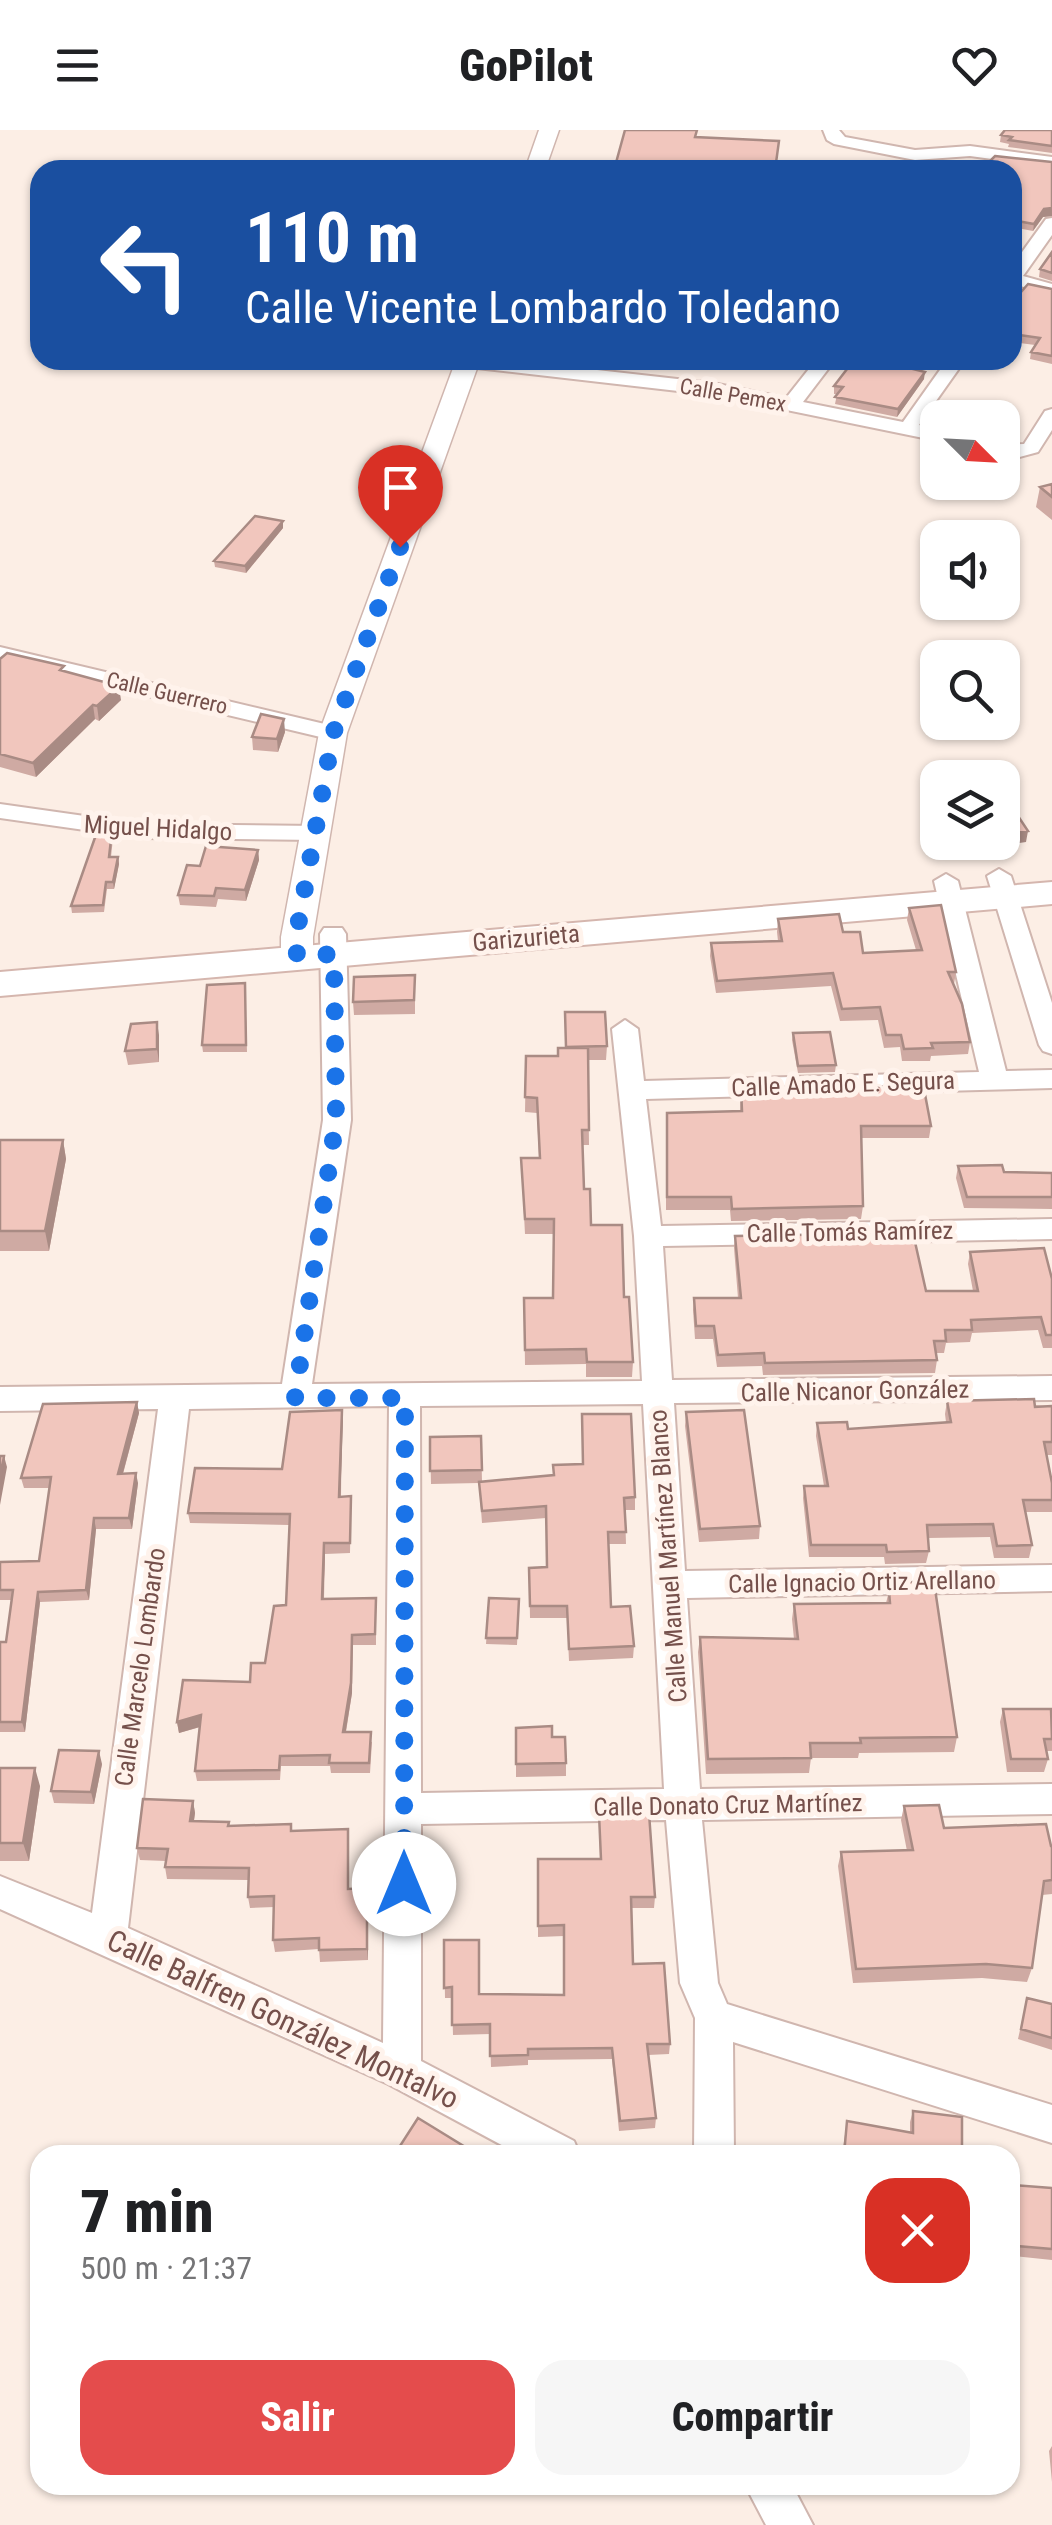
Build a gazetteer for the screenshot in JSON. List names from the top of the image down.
{
  "streets": {
    "main road": ["Garizurieta"],
    "street": [
      "Calle Pemex",
      "Calle Guerrero",
      "Miguel Hidalgo",
      "Calle Amado E. Segura",
      "Calle Tomás Ramírez",
      "Calle Nicanor González",
      "Calle Manuel Martínez Blanco",
      "Calle Ignacio Ortiz Arellano",
      "Calle Marcelo Lombardo",
      "Calle Donato Cruz Martínez",
      "Calle Balfren González Montalvo"
    ]
  },
  "crossings": [
    ["Calle Amado E. Segura", "Calle Manuel Martínez Blanco"],
    ["Calle Tomás Ramírez", "Calle Manuel Martínez Blanco"],
    ["Calle Nicanor González", "Calle Manuel Martínez Blanco"],
    ["Calle Nicanor González", "Calle Marcelo Lombardo"],
    ["Calle Manuel Martínez Blanco", "Calle Ignacio Ortiz Arellano"],
    ["Calle Manuel Martínez Blanco", "Calle Donato Cruz Martínez"],
    ["Calle Marcelo Lombardo", "Calle Balfren González Montalvo"]
  ],
  "north": "bottom right",
  "page": {
    "header": "GoPilot",
    "turn": ["110 m", "Calle Vicente Lombardo Toledano"],
    "heading": ["7 min", "500 m · 21:37"],
    "buttons": ["Salir", "Compartir"]
  }
}
